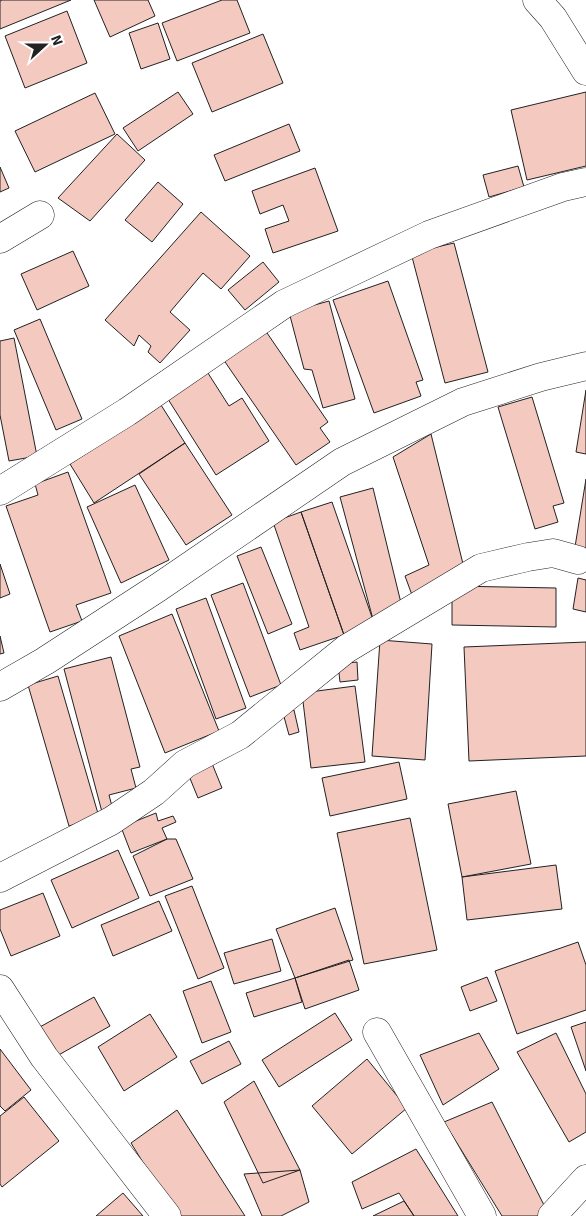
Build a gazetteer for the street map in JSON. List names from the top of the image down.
{
  "north": "right"
}
